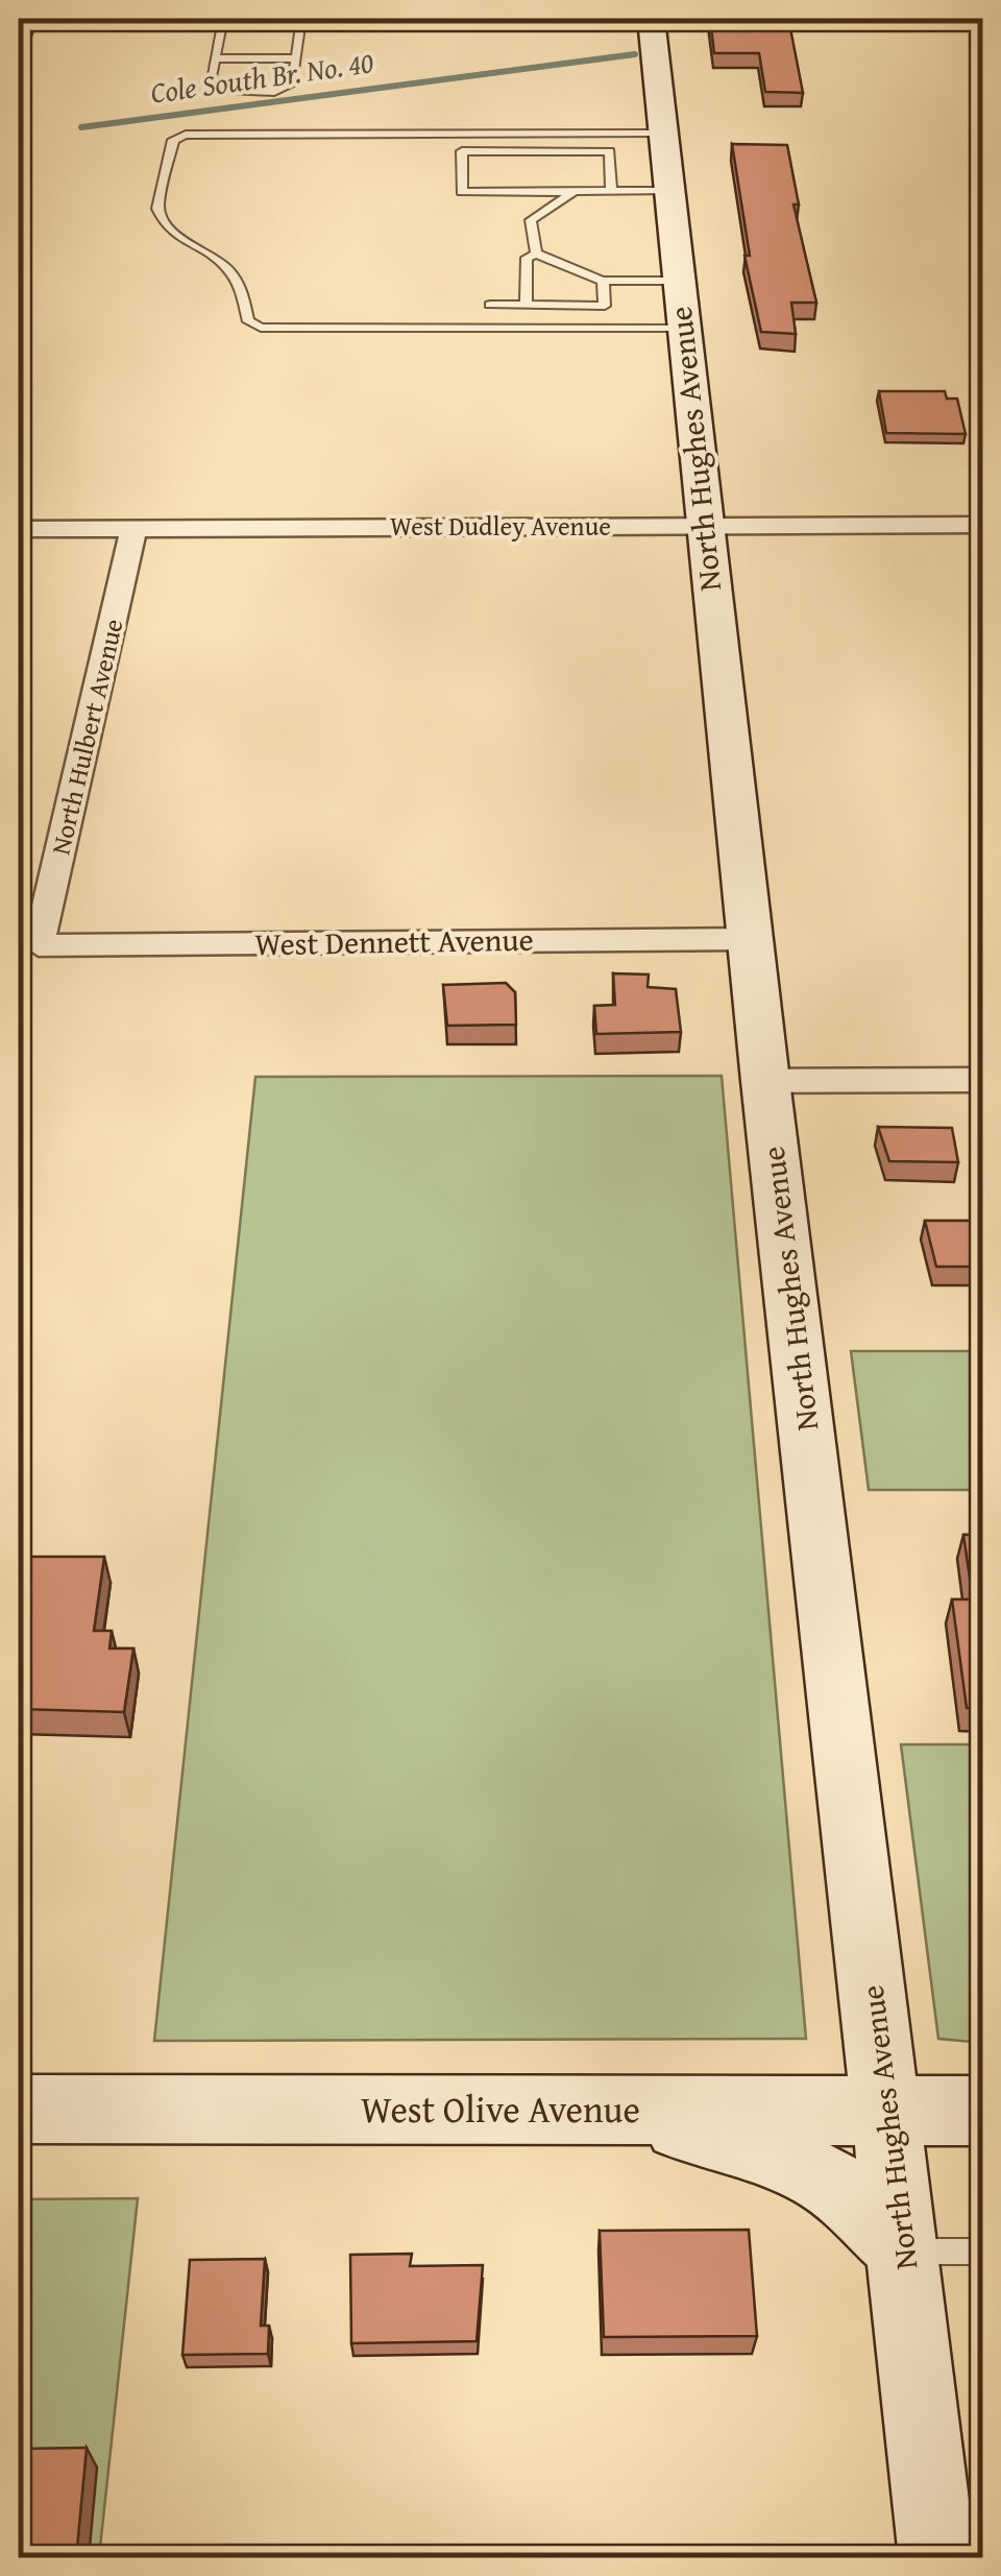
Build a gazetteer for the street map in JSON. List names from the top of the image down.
{
  "streets": {
    "street": [
      "North Hughes Avenue",
      "West Dudley Avenue",
      "North Hulbert Avenue",
      "West Dennett Avenue",
      "West Olive Avenue"
    ]
  },
  "crossings": [
    ["North Hughes Avenue", "West Dudley Avenue"],
    ["North Hughes Avenue", "West Dennett Avenue"],
    ["North Hughes Avenue", "West Olive Avenue"],
    ["West Dudley Avenue", "North Hulbert Avenue"],
    ["North Hulbert Avenue", "West Dennett Avenue"]
  ],
  "water": ["Cole South Br. No. 40"]
}
